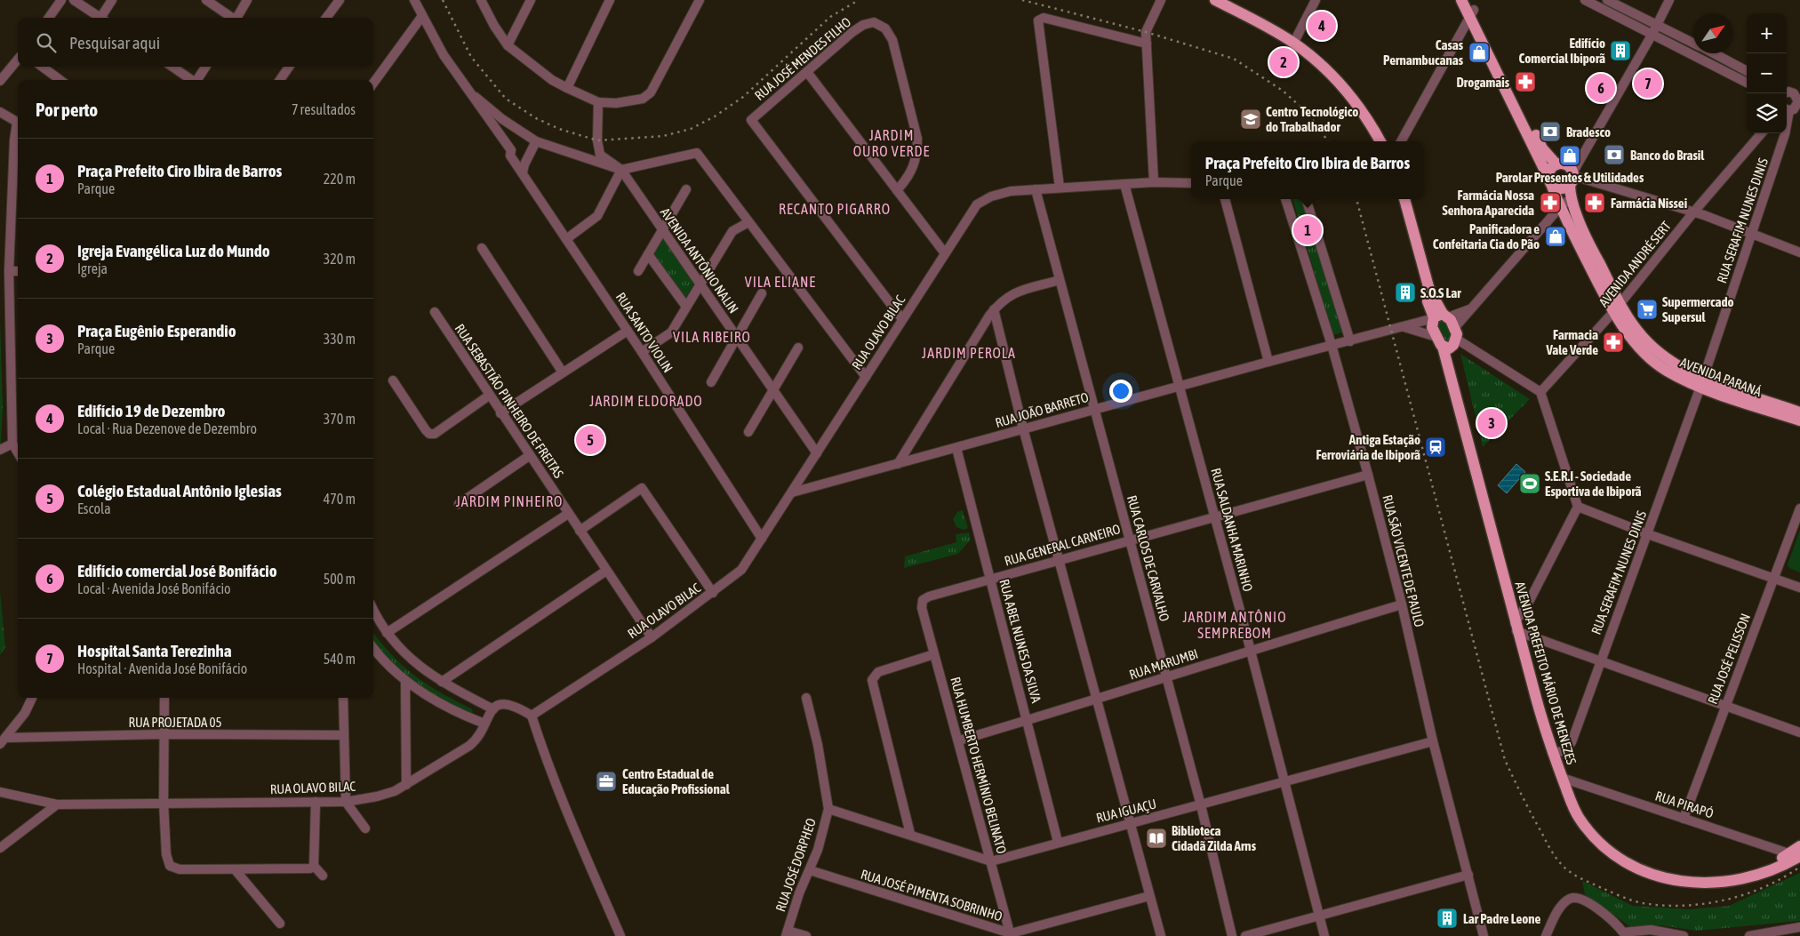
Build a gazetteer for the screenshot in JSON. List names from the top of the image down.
{
  "streets": {
    "main road": ["AVENIDA PARANÁ", "AVENIDA PREFEITO MÁRIO DE MENEZES"],
    "street": [
      "RUA JOSÉ MENDES FILHO",
      "RUA SERAFIM NUNES DINIS",
      "AVENIDA ANTÔNIO NALIN",
      "AVENIDA ANDRÉ SERT",
      "RUA SANTO VIOLIN",
      "RUA OLAVO BILAC",
      "RUA SEBASTIÃO PINHEIRO DE FREITAS",
      "RUA JOÃO BARRETO",
      "RUA SALDANHA MARINHO",
      "RUA GENERAL CARNEIRO",
      "RUA CARLOS DE CARVALHO",
      "RUA SÃO VICENTE DE PAULO",
      "RUA ABEL NUNES DA SILVA",
      "RUA JOSÉ PELISSON",
      "RUA MARUMBI",
      "RUA PROJETADA 05",
      "RUA HUMBERTO HERMÍNIO BELINATO",
      "RUA PIRAPÓ",
      "RUA IGUAÇU",
      "RUA JOSÉ DORPHEO",
      "RUA JOSÉ PIMENTA SOBRINHO"
    ]
  },
  "crossings": [
    ["RUA JOSÉ MENDES FILHO", "RUA OLAVO BILAC"],
    ["RUA SERAFIM NUNES DINIS", "AVENIDA PARANÁ"],
    ["RUA SERAFIM NUNES DINIS", "AVENIDA PREFEITO MÁRIO DE MENEZES"],
    ["AVENIDA ANTÔNIO NALIN", "RUA OLAVO BILAC"],
    ["AVENIDA ANDRÉ SERT", "AVENIDA PARANÁ"],
    ["RUA SANTO VIOLIN", "RUA OLAVO BILAC"],
    ["RUA OLAVO BILAC", "RUA SEBASTIÃO PINHEIRO DE FREITAS"],
    ["RUA OLAVO BILAC", "RUA JOÃO BARRETO"],
    ["RUA OLAVO BILAC", "RUA SALDANHA MARINHO"],
    ["RUA OLAVO BILAC", "RUA CARLOS DE CARVALHO"],
    ["AVENIDA PARANÁ", "RUA JOÃO BARRETO"],
    ["RUA JOÃO BARRETO", "RUA SALDANHA MARINHO"],
    ["RUA JOÃO BARRETO", "RUA CARLOS DE CARVALHO"],
    ["RUA JOÃO BARRETO", "RUA SÃO VICENTE DE PAULO"],
    ["RUA JOÃO BARRETO", "RUA ABEL NUNES DA SILVA"],
    ["RUA JOÃO BARRETO", "AVENIDA PREFEITO MÁRIO DE MENEZES"],
    ["RUA SALDANHA MARINHO", "RUA GENERAL CARNEIRO"],
    ["RUA SALDANHA MARINHO", "RUA MARUMBI"],
    ["RUA SALDANHA MARINHO", "RUA IGUAÇU"],
    ["RUA GENERAL CARNEIRO", "RUA CARLOS DE CARVALHO"],
    ["RUA GENERAL CARNEIRO", "RUA SÃO VICENTE DE PAULO"],
    ["RUA GENERAL CARNEIRO", "RUA ABEL NUNES DA SILVA"],
    ["RUA GENERAL CARNEIRO", "RUA HUMBERTO HERMÍNIO BELINATO"],
    ["RUA CARLOS DE CARVALHO", "RUA MARUMBI"],
    ["RUA CARLOS DE CARVALHO", "RUA IGUAÇU"],
    ["RUA SÃO VICENTE DE PAULO", "RUA MARUMBI"],
    ["RUA SÃO VICENTE DE PAULO", "RUA IGUAÇU"],
    ["RUA ABEL NUNES DA SILVA", "RUA MARUMBI"],
    ["RUA ABEL NUNES DA SILVA", "RUA IGUAÇU"],
    ["RUA JOSÉ PELISSON", "RUA PIRAPÓ"],
    ["RUA MARUMBI", "RUA HUMBERTO HERMÍNIO BELINATO"],
    ["AVENIDA PREFEITO MÁRIO DE MENEZES", "RUA PIRAPÓ"],
    ["RUA HUMBERTO HERMÍNIO BELINATO", "RUA IGUAÇU"],
    ["RUA HUMBERTO HERMÍNIO BELINATO", "RUA JOSÉ PIMENTA SOBRINHO"],
    ["RUA JOSÉ DORPHEO", "RUA JOSÉ PIMENTA SOBRINHO"]
  ],
  "districts": [
    "JARDIM OURO VERDE",
    "RECANTO PIGARRO",
    "VILA ELIANE",
    "VILA RIBEIRO",
    "JARDIM PEROLA",
    "JARDIM ELDORADO",
    "JARDIM PINHEIRO",
    "JARDIM ANTÔNIO SEMPREBOM"
  ],
  "places": {
    "building": ["Edifício Comercial Ibiporã", "S.O.S Lar", "Lar Padre Leone"],
    "shop": ["Casas Pernambucanas", "Parolar Presentes & Utilidades", "Panificadora e Confeitaria Cia do Pão"],
    "pharmacy": [
      "Drogamais",
      "Farmácia Nossa Senhora Aparecida",
      "Farmácia Nissei",
      "Farmacia Vale Verde"
    ],
    "school or university": ["Centro Tecnológico do Trabalhador"],
    "bank": ["Bradesco", "Banco do Brasil"],
    "supermarket": ["Supermercado Supersul"],
    "station": ["Antiga Estação Ferroviária de Ibiporã"],
    "sports": ["S.E.R.I - Sociedade Esportiva de Ibiporã"],
    "office": ["Centro Estadual de Educação Profissional"],
    "library": ["Biblioteca Cidadã Zilda Arns"]
  },
  "north": "top right",
  "page": {
    "pins": [
      "4",
      "2",
      "7",
      "6",
      "1",
      "3",
      "5"
    ],
    "map_buttons": ["+", "−"],
    "search": "Pesquisar aqui",
    "heading": ["Por perto", "7 resultados"],
    "list": [
      {
        "mark": "1",
        "name": "Praça Prefeito Ciro Ibira de Barros",
        "note": "Parque",
        "value": "220 m"
      },
      {
        "mark": "2",
        "name": "Igreja Evangélica Luz do Mundo",
        "note": "Igreja",
        "value": "320 m"
      },
      {
        "mark": "3",
        "name": "Praça Eugênio Esperandio",
        "note": "Parque",
        "value": "330 m"
      },
      {
        "mark": "4",
        "name": "Edifício 19 de Dezembro",
        "note": "Local · Rua Dezenove de Dezembro",
        "value": "370 m"
      },
      {
        "mark": "5",
        "name": "Colégio Estadual Antônio Iglesias",
        "note": "Escola",
        "value": "470 m"
      },
      {
        "mark": "6",
        "name": "Edifício comercial José Bonifácio",
        "note": "Local · Avenida José Bonifácio",
        "value": "500 m"
      },
      {
        "mark": "7",
        "name": "Hospital Santa Terezinha",
        "note": "Hospital · Avenida José Bonifácio",
        "value": "540 m"
      }
    ],
    "popup": ["Praça Prefeito Ciro Ibira de Barros", "Parque"]
  }
}
